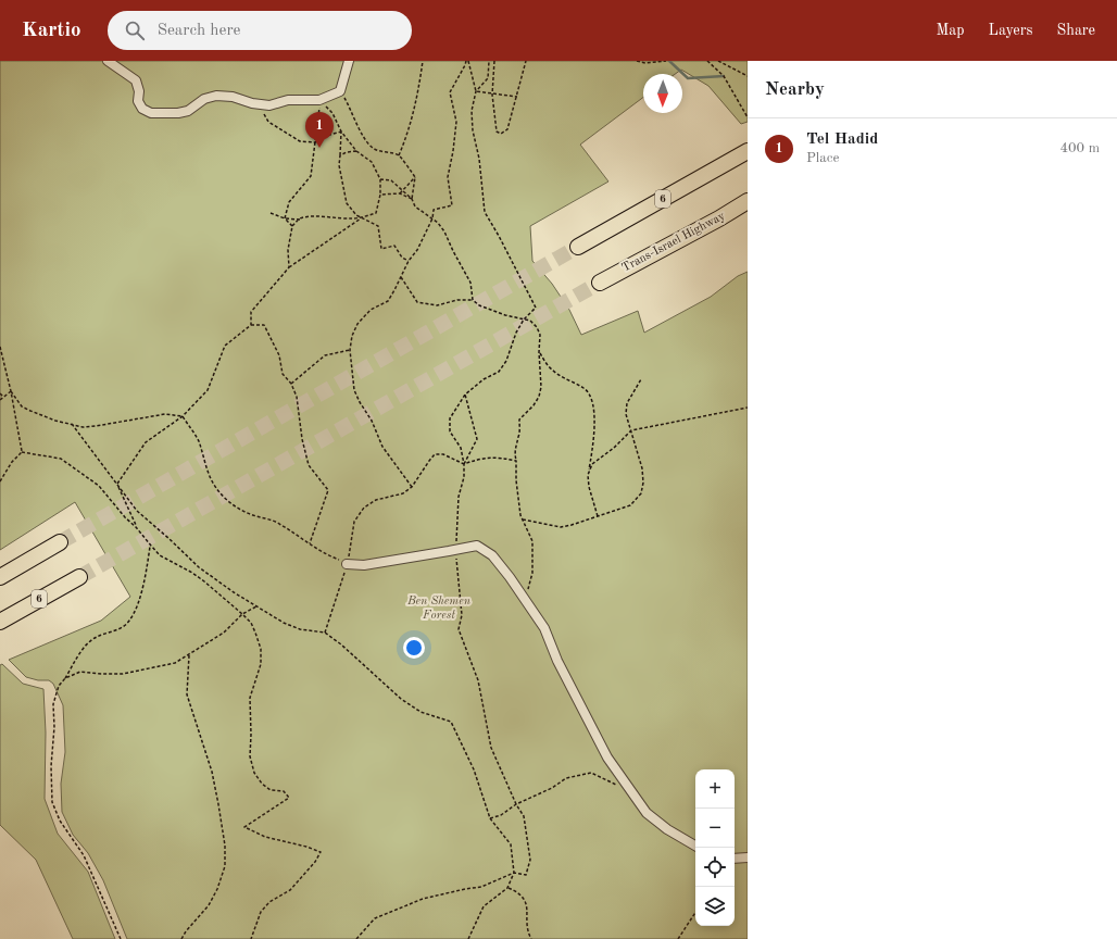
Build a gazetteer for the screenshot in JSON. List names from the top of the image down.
{
  "streets": {
    "highway": ["6", "Trans-Israel Highway"]
  },
  "parks": ["Ben Shemen Forest"],
  "north": "bottom",
  "page": {
    "header": "Kartio",
    "search": "Search here",
    "nav": ["Map", "Layers", "Share"],
    "heading": "Nearby",
    "pins": "1",
    "list": [
      {
        "mark": "1",
        "name": "Tel Hadid",
        "note": "Place",
        "value": "400 m"
      }
    ],
    "map_buttons": ["+", "−"]
  }
}
